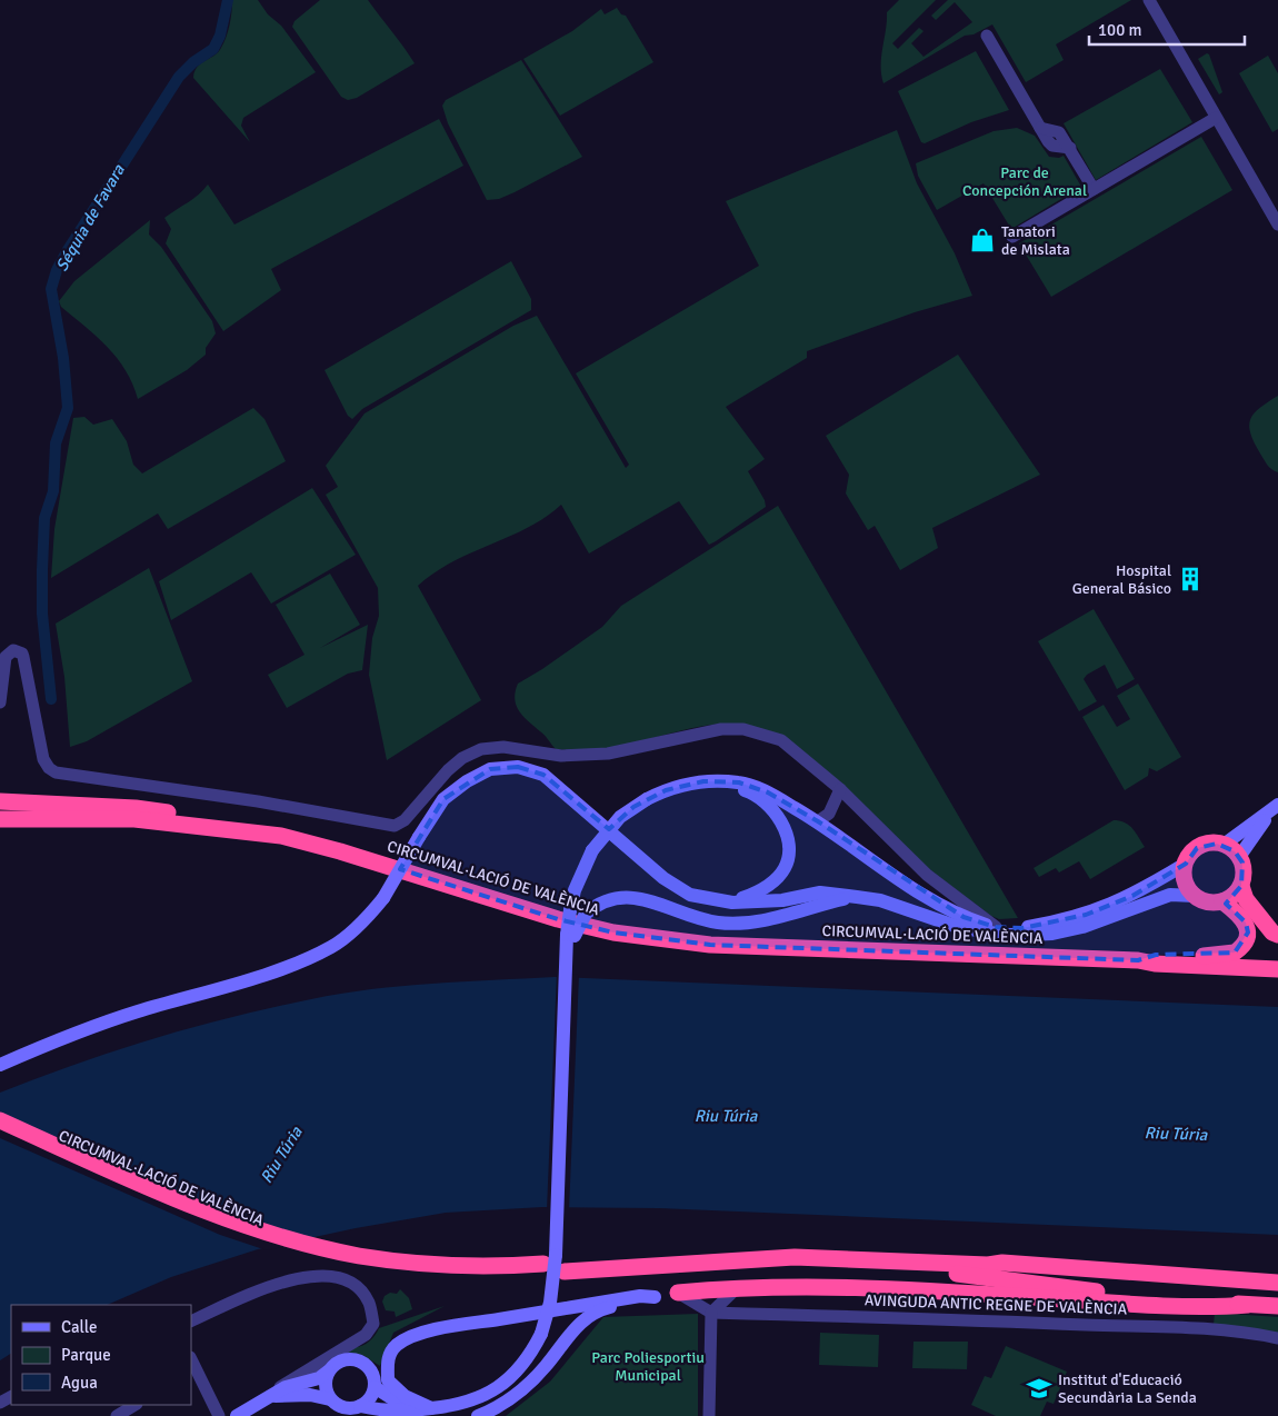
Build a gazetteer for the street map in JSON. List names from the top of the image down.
{
  "streets": {
    "highway": ["CIRCUMVAL·LACIÓ DE VALÈNCIA"],
    "street": ["AVINGUDA ANTIC REGNE DE VALÈNCIA"]
  },
  "water": ["Séquia de Favara", "Riu Túria"],
  "parks": ["Parc de Concepción Arenal", "Parc Poliesportiu Municipal"],
  "places": {
    "shop": ["Tanatori de Mislata"],
    "building": ["Hospital General Básico"],
    "school or university": ["Institut d'Educació Secundària La Senda"]
  },
  "legend": ["Calle", "Parque", "Agua"],
  "scale_bar": "100 m"
}
